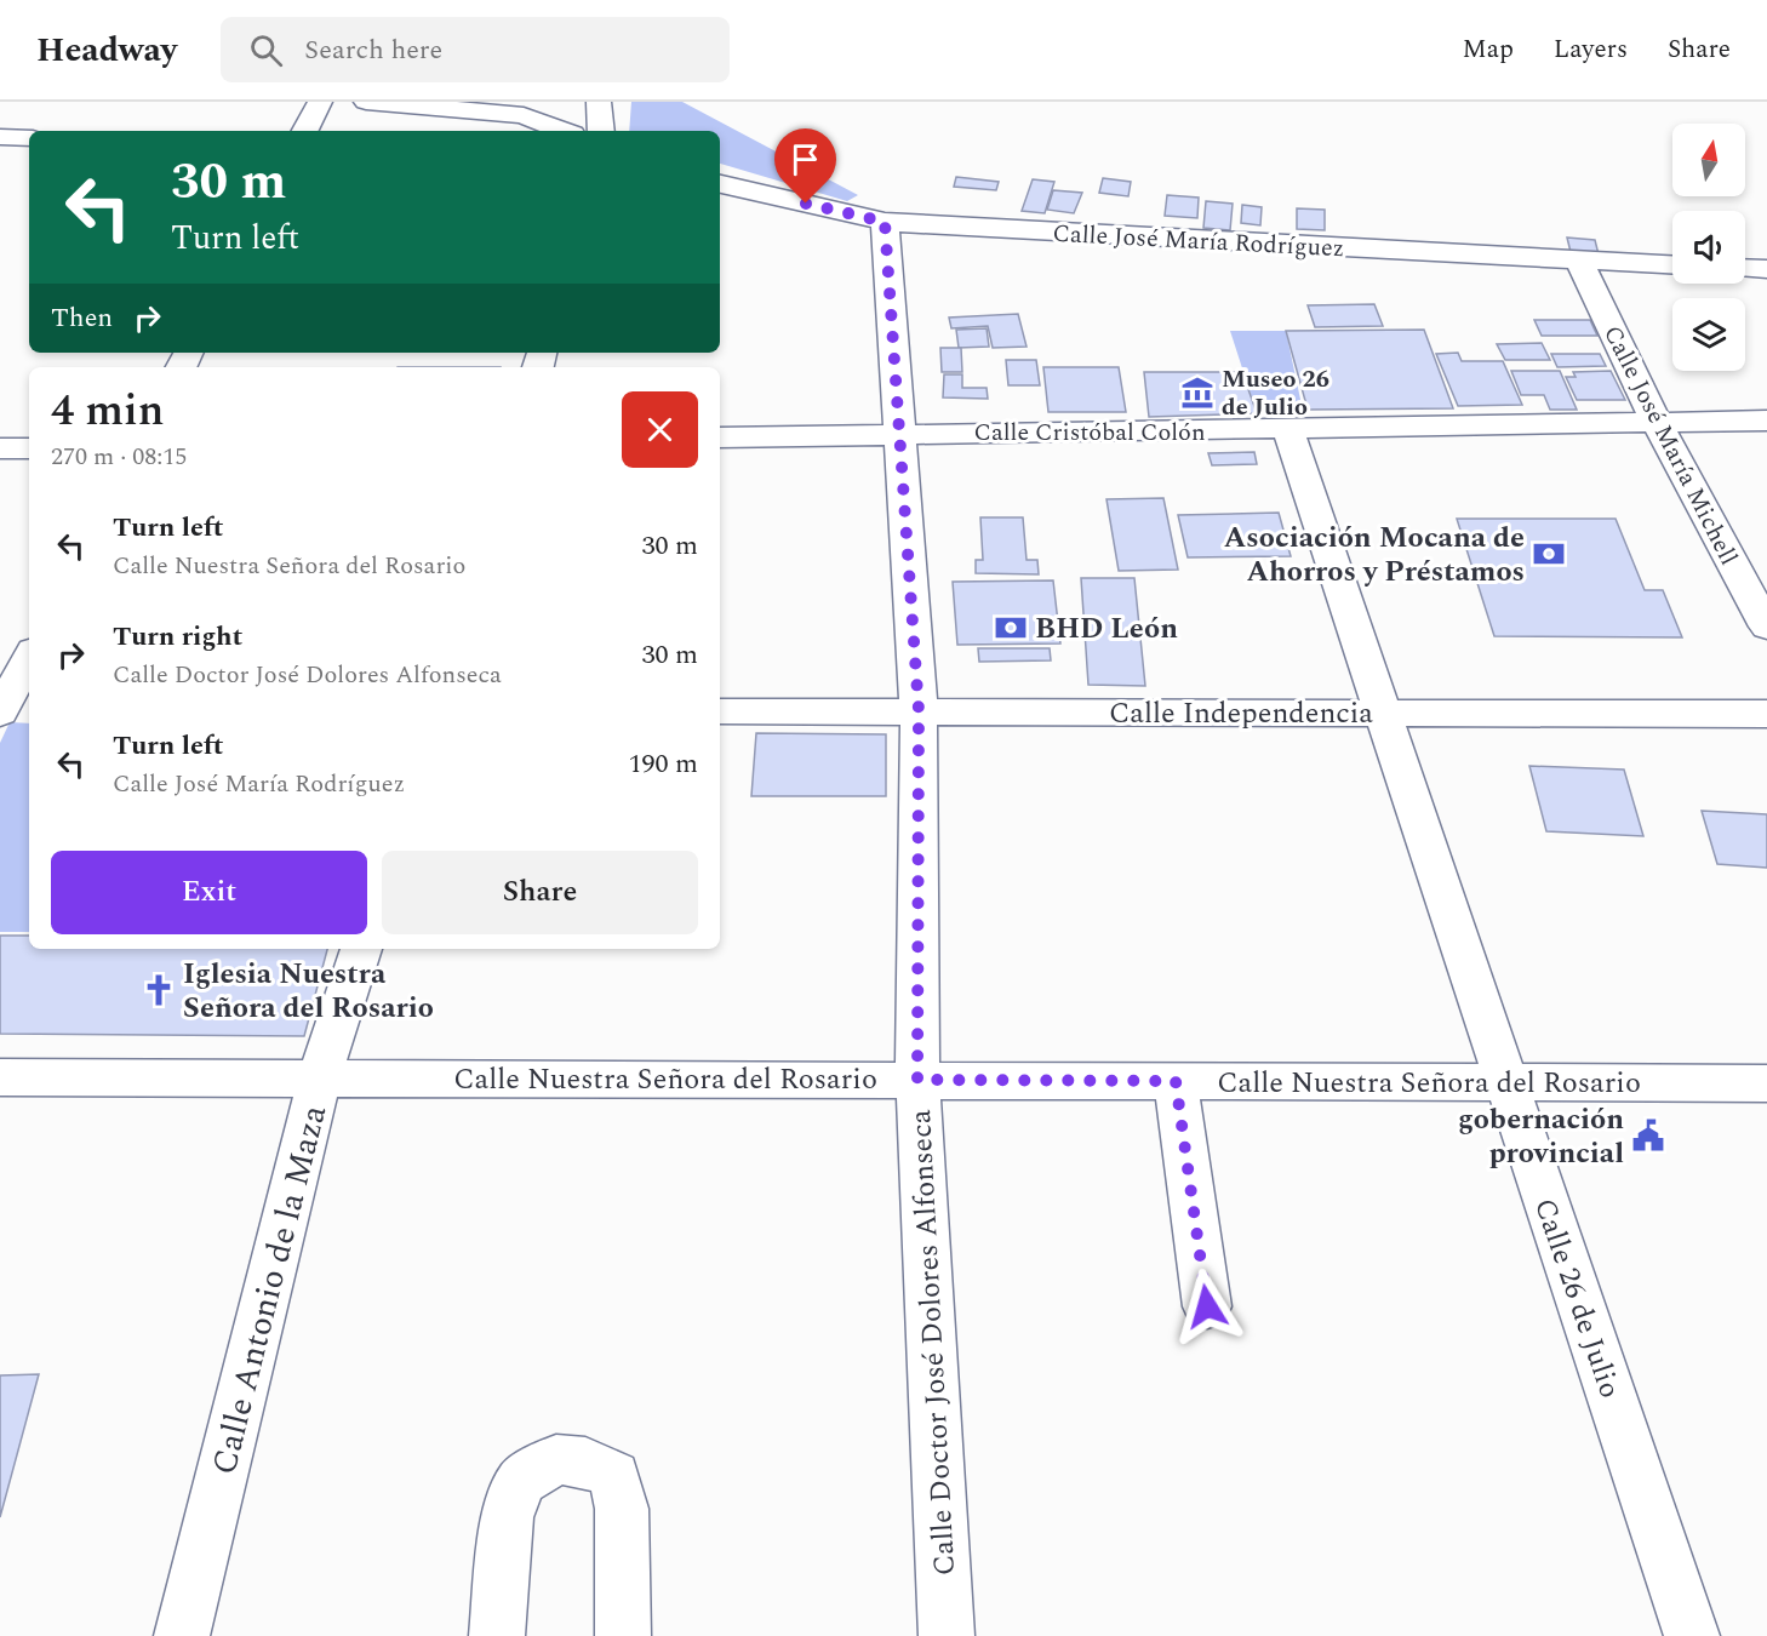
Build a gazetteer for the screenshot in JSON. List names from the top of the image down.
{
  "streets": {
    "street": [
      "Calle José María Rodríguez",
      "Calle Cristóbal Colón",
      "Calle José María Michell",
      "Calle Independencia",
      "Calle Nuestra Señora del Rosario",
      "Calle Antonio de la Maza",
      "Calle 26 de Julio",
      "Calle Doctor José Dolores Alfonseca"
    ]
  },
  "crossings": [
    ["Calle José María Rodríguez", "Calle José María Michell"],
    ["Calle José María Rodríguez", "Calle Doctor José Dolores Alfonseca"],
    ["Calle Cristóbal Colón", "Calle José María Michell"],
    ["Calle Cristóbal Colón", "Calle 26 de Julio"],
    ["Calle Cristóbal Colón", "Calle Doctor José Dolores Alfonseca"],
    ["Calle Independencia", "Calle 26 de Julio"],
    ["Calle Independencia", "Calle Doctor José Dolores Alfonseca"],
    ["Calle Nuestra Señora del Rosario", "Calle Antonio de la Maza"],
    ["Calle Nuestra Señora del Rosario", "Calle 26 de Julio"],
    ["Calle Nuestra Señora del Rosario", "Calle Doctor José Dolores Alfonseca"]
  ],
  "places": {
    "museum": ["Museo 26 de Julio"],
    "bank": ["Asociación Mocana de Ahorros y Préstamos", "BHD León"],
    "church": ["Iglesia Nuestra Señora del Rosario"],
    "public building": ["gobernación provincial"]
  },
  "north": "top",
  "page": {
    "header": "Headway",
    "search": "Search here",
    "nav": ["Map", "Layers", "Share"],
    "turn": ["30 m", "Turn left"],
    "then": "Then",
    "heading": ["4 min", "270 m · 08:15"],
    "list": [
      {
        "name": "Turn left",
        "note": "Calle Nuestra Señora del Rosario",
        "value": "30 m"
      },
      {
        "name": "Turn right",
        "note": "Calle Doctor José Dolores Alfonseca",
        "value": "30 m"
      },
      {
        "name": "Turn left",
        "note": "Calle José María Rodríguez",
        "value": "190 m"
      }
    ],
    "buttons": ["Exit", "Share"]
  }
}
